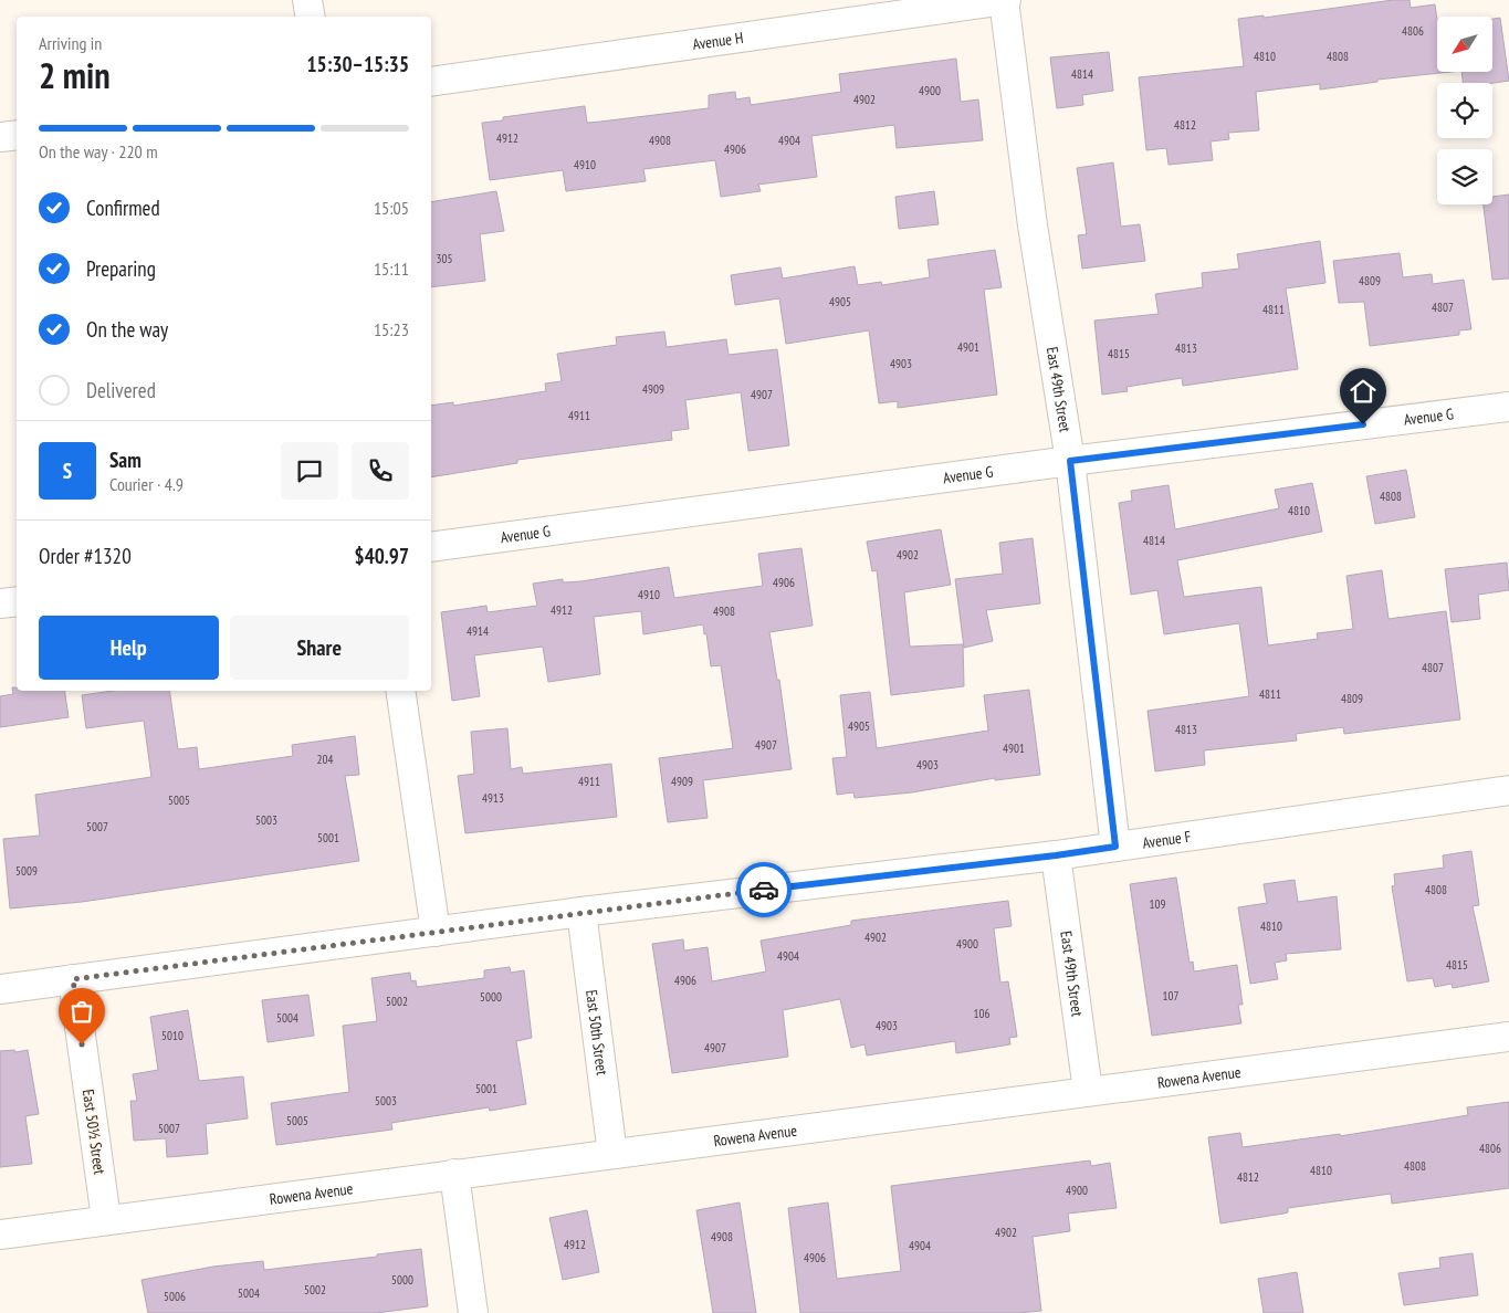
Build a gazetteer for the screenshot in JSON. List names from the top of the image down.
{
  "streets": {
    "street": [
      "Avenue H",
      "East 49th Street",
      "Avenue G",
      "Avenue F",
      "East 50th Street",
      "Rowena Avenue",
      "East 50½ Street"
    ]
  },
  "crossings": [
    ["Avenue H", "East 49th Street"],
    ["East 49th Street", "Avenue G"],
    ["East 49th Street", "Avenue F"],
    ["East 49th Street", "Rowena Avenue"],
    ["Avenue F", "East 50th Street"],
    ["Avenue F", "East 50½ Street"],
    ["East 50th Street", "Rowena Avenue"],
    ["Rowena Avenue", "East 50½ Street"]
  ],
  "house_numbers": [
    "4806",
    "4810",
    "4808",
    "4814",
    "4900",
    "4902",
    "4812",
    "4912",
    "4908",
    "4904",
    "4906",
    "4910",
    "305",
    "4809",
    "4905",
    "4807",
    "4811",
    "4901",
    "4813",
    "4815",
    "4903",
    "4909",
    "4907",
    "4911",
    "4808",
    "4810",
    "4814",
    "4902",
    "4906",
    "4910",
    "4912",
    "4908",
    "4914",
    "4807",
    "4811",
    "4809",
    "4905",
    "4813",
    "4907",
    "4901",
    "204",
    "4903",
    "4911",
    "4909",
    "4913",
    "5005",
    "5003",
    "5007",
    "5001",
    "5009",
    "4808",
    "109",
    "4810",
    "4902",
    "4900",
    "4904",
    "4815",
    "4906",
    "107",
    "5000",
    "5002",
    "106",
    "5004",
    "4903",
    "5010",
    "4907",
    "5001",
    "5003",
    "5005",
    "5007",
    "4806",
    "4808",
    "4810",
    "4812",
    "4900",
    "4902",
    "4908",
    "4912",
    "4904",
    "4906",
    "5000",
    "5002",
    "5004",
    "5006"
  ],
  "north": "bottom left",
  "page": {
    "heading": ["2 min", "Arriving in", "15:30–15:35"],
    "panel": [
      "Sam",
      "Courier · 4.9",
      "Order #1320",
      "$40.97"
    ],
    "bar": "On the way · 220 m",
    "list": [
      ["Confirmed", "15:05"],
      ["Preparing", "15:11"],
      ["On the way", "15:23"],
      "Delivered"
    ],
    "round": "S",
    "buttons": ["Help", "Share"]
  }
}
